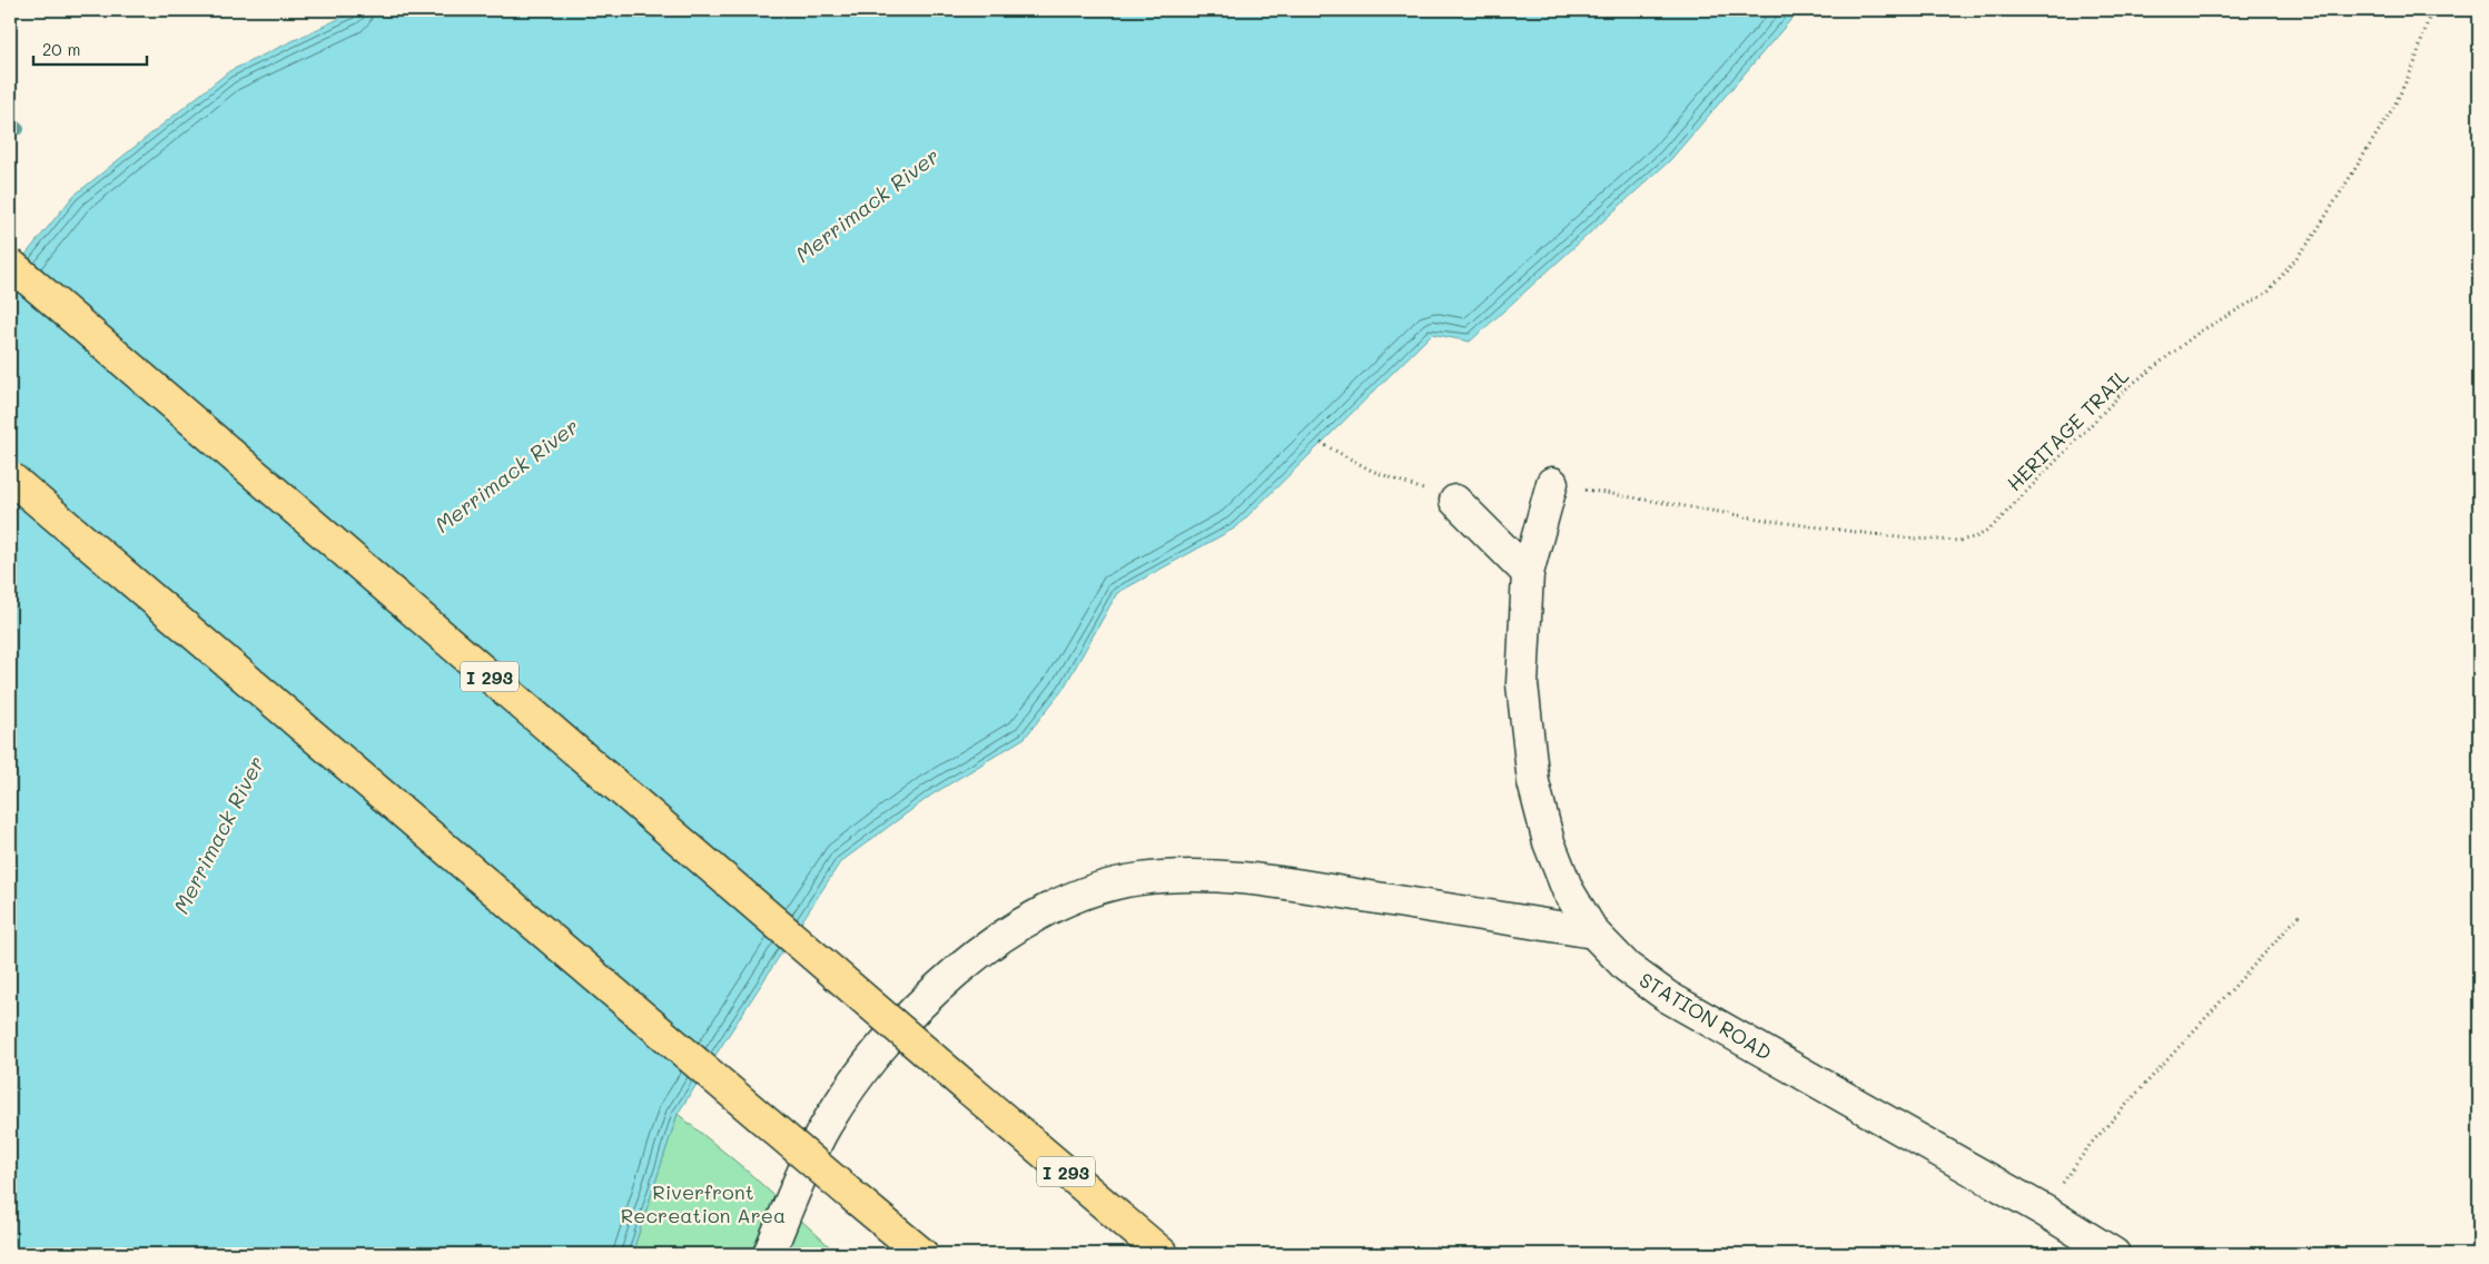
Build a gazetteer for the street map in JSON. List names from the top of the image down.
{
  "streets": {
    "highway": ["I 293"],
    "street": ["STATION ROAD"],
    "path": ["HERITAGE TRAIL"]
  },
  "crossings": [
    ["HERITAGE TRAIL", "STATION ROAD"]
  ],
  "water": ["Merrimack River"],
  "parks": ["Riverfront Recreation Area"],
  "scale_bar": "20 m"
}
